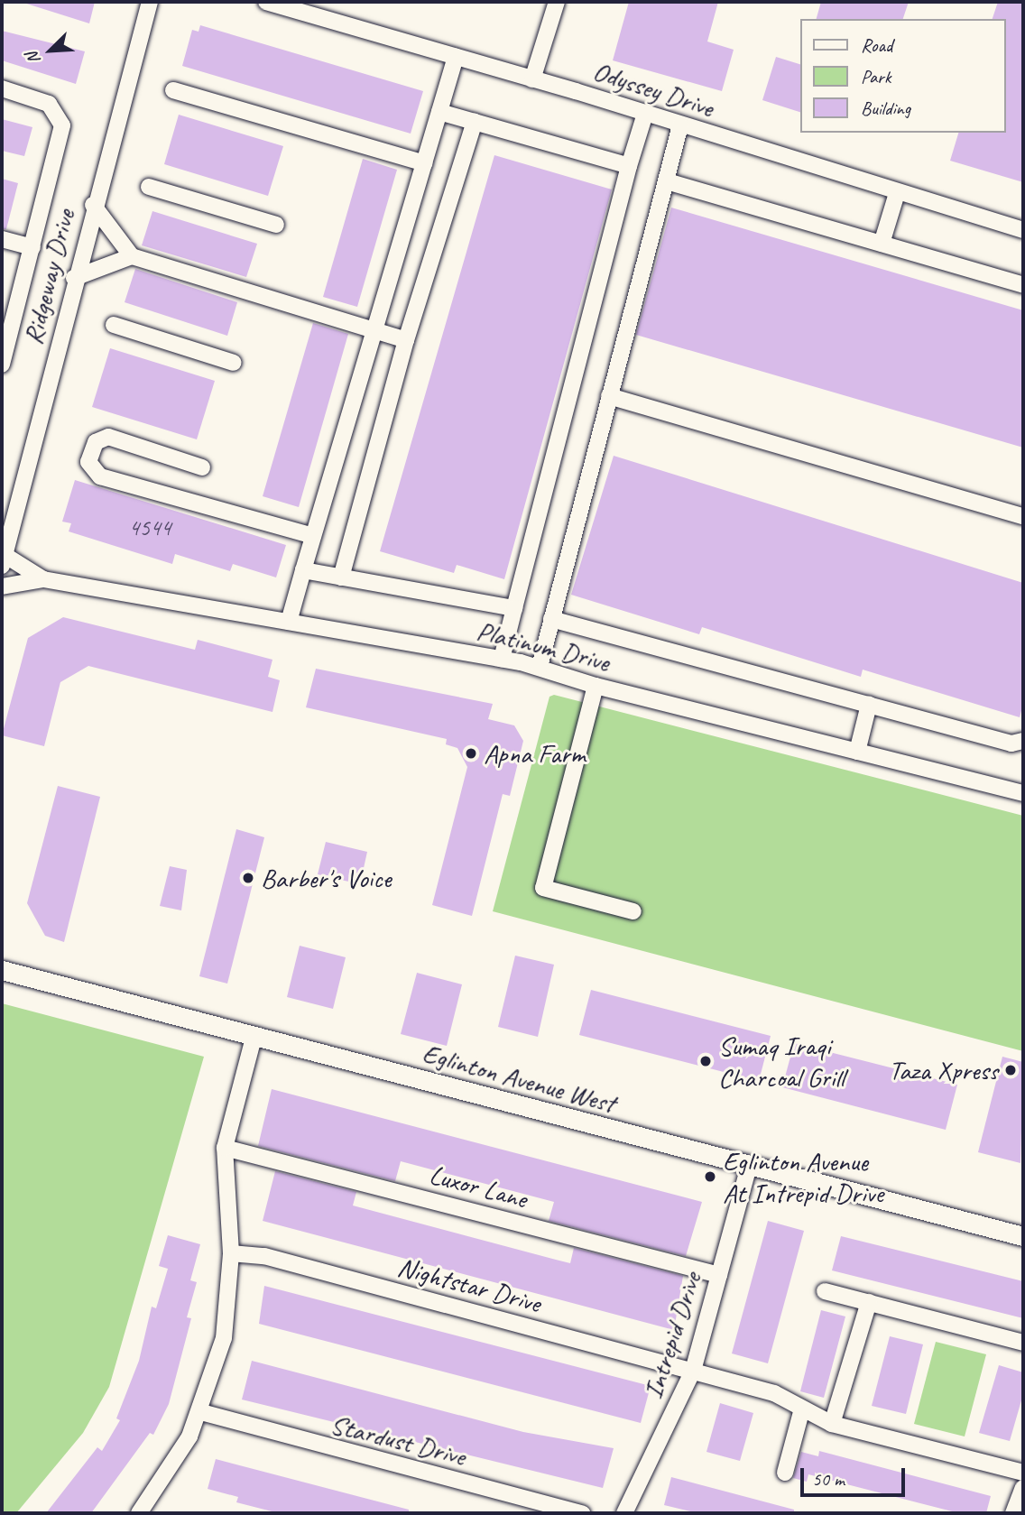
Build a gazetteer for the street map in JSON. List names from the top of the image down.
{
  "streets": {
    "main road": ["Eglinton Avenue West"],
    "street": [
      "Odyssey Drive",
      "Ridgeway Drive",
      "Platinum Drive",
      "Luxor Lane",
      "Nightstar Drive",
      "Intrepid Drive",
      "Stardust Drive"
    ]
  },
  "crossings": [
    ["Ridgeway Drive", "Platinum Drive"],
    ["Eglinton Avenue West", "Intrepid Drive"],
    ["Luxor Lane", "Intrepid Drive"],
    ["Nightstar Drive", "Intrepid Drive"]
  ],
  "places": [
    "Apna Farm",
    "Barber's Voice",
    "Sumaq Iraqi Charcoal Grill",
    "Taza Xpress",
    "Eglinton Avenue At Intrepid Drive"
  ],
  "house_numbers": ["4544"],
  "legend": ["Road", "Park", "Building"],
  "scale_bar": "50 m",
  "north": "bottom left"
}
